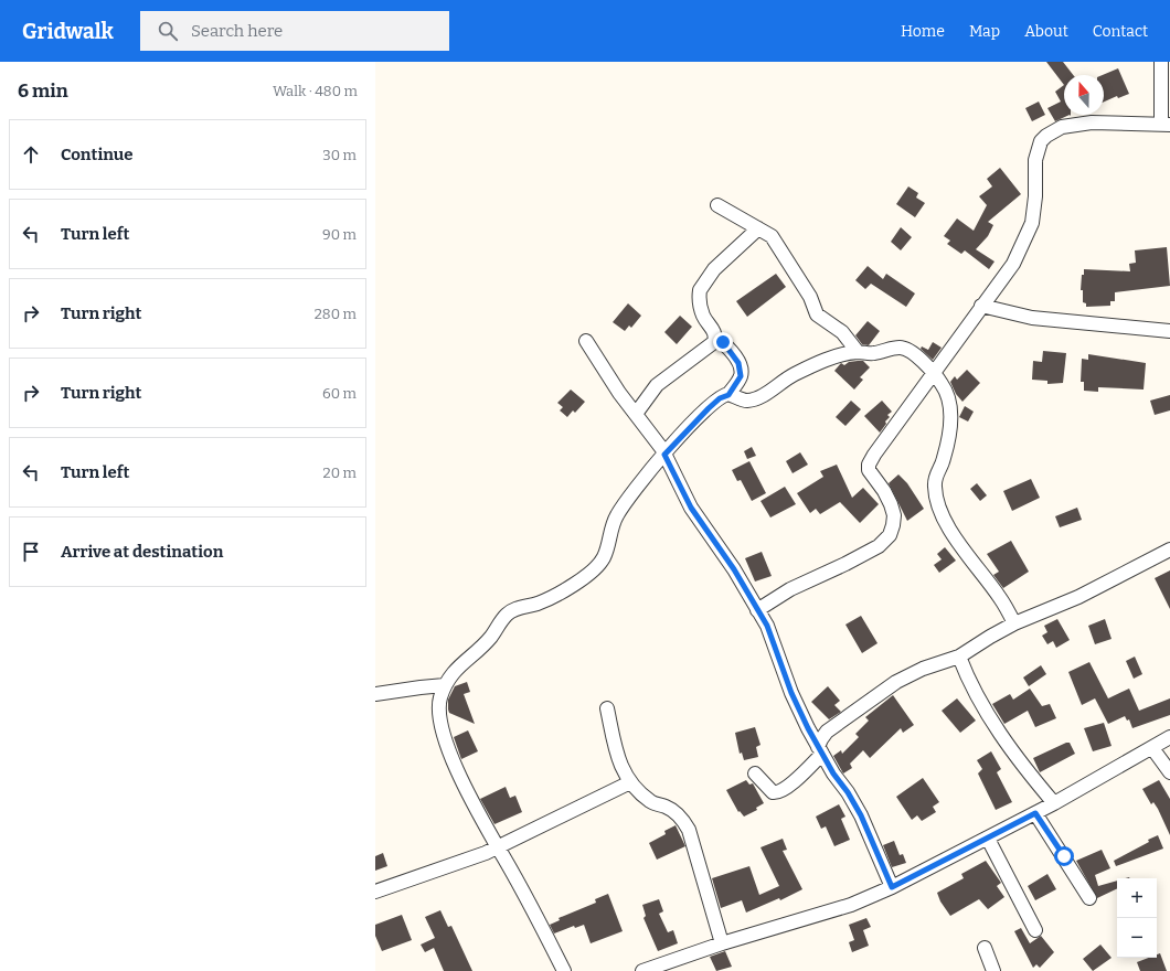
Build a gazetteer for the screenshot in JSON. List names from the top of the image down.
{
  "north": "top",
  "page": {
    "header": "Gridwalk",
    "search": "Search here",
    "nav": [
      "Home",
      "Map",
      "About",
      "Contact"
    ],
    "heading": ["6 min", "Walk · 480 m"],
    "list": [
      ["Continue", "30 m"],
      ["Turn left", "90 m"],
      ["Turn right", "280 m"],
      ["Turn right", "60 m"],
      ["Turn left", "20 m"],
      "Arrive at destination"
    ],
    "map_buttons": ["+", "−"]
  }
}
